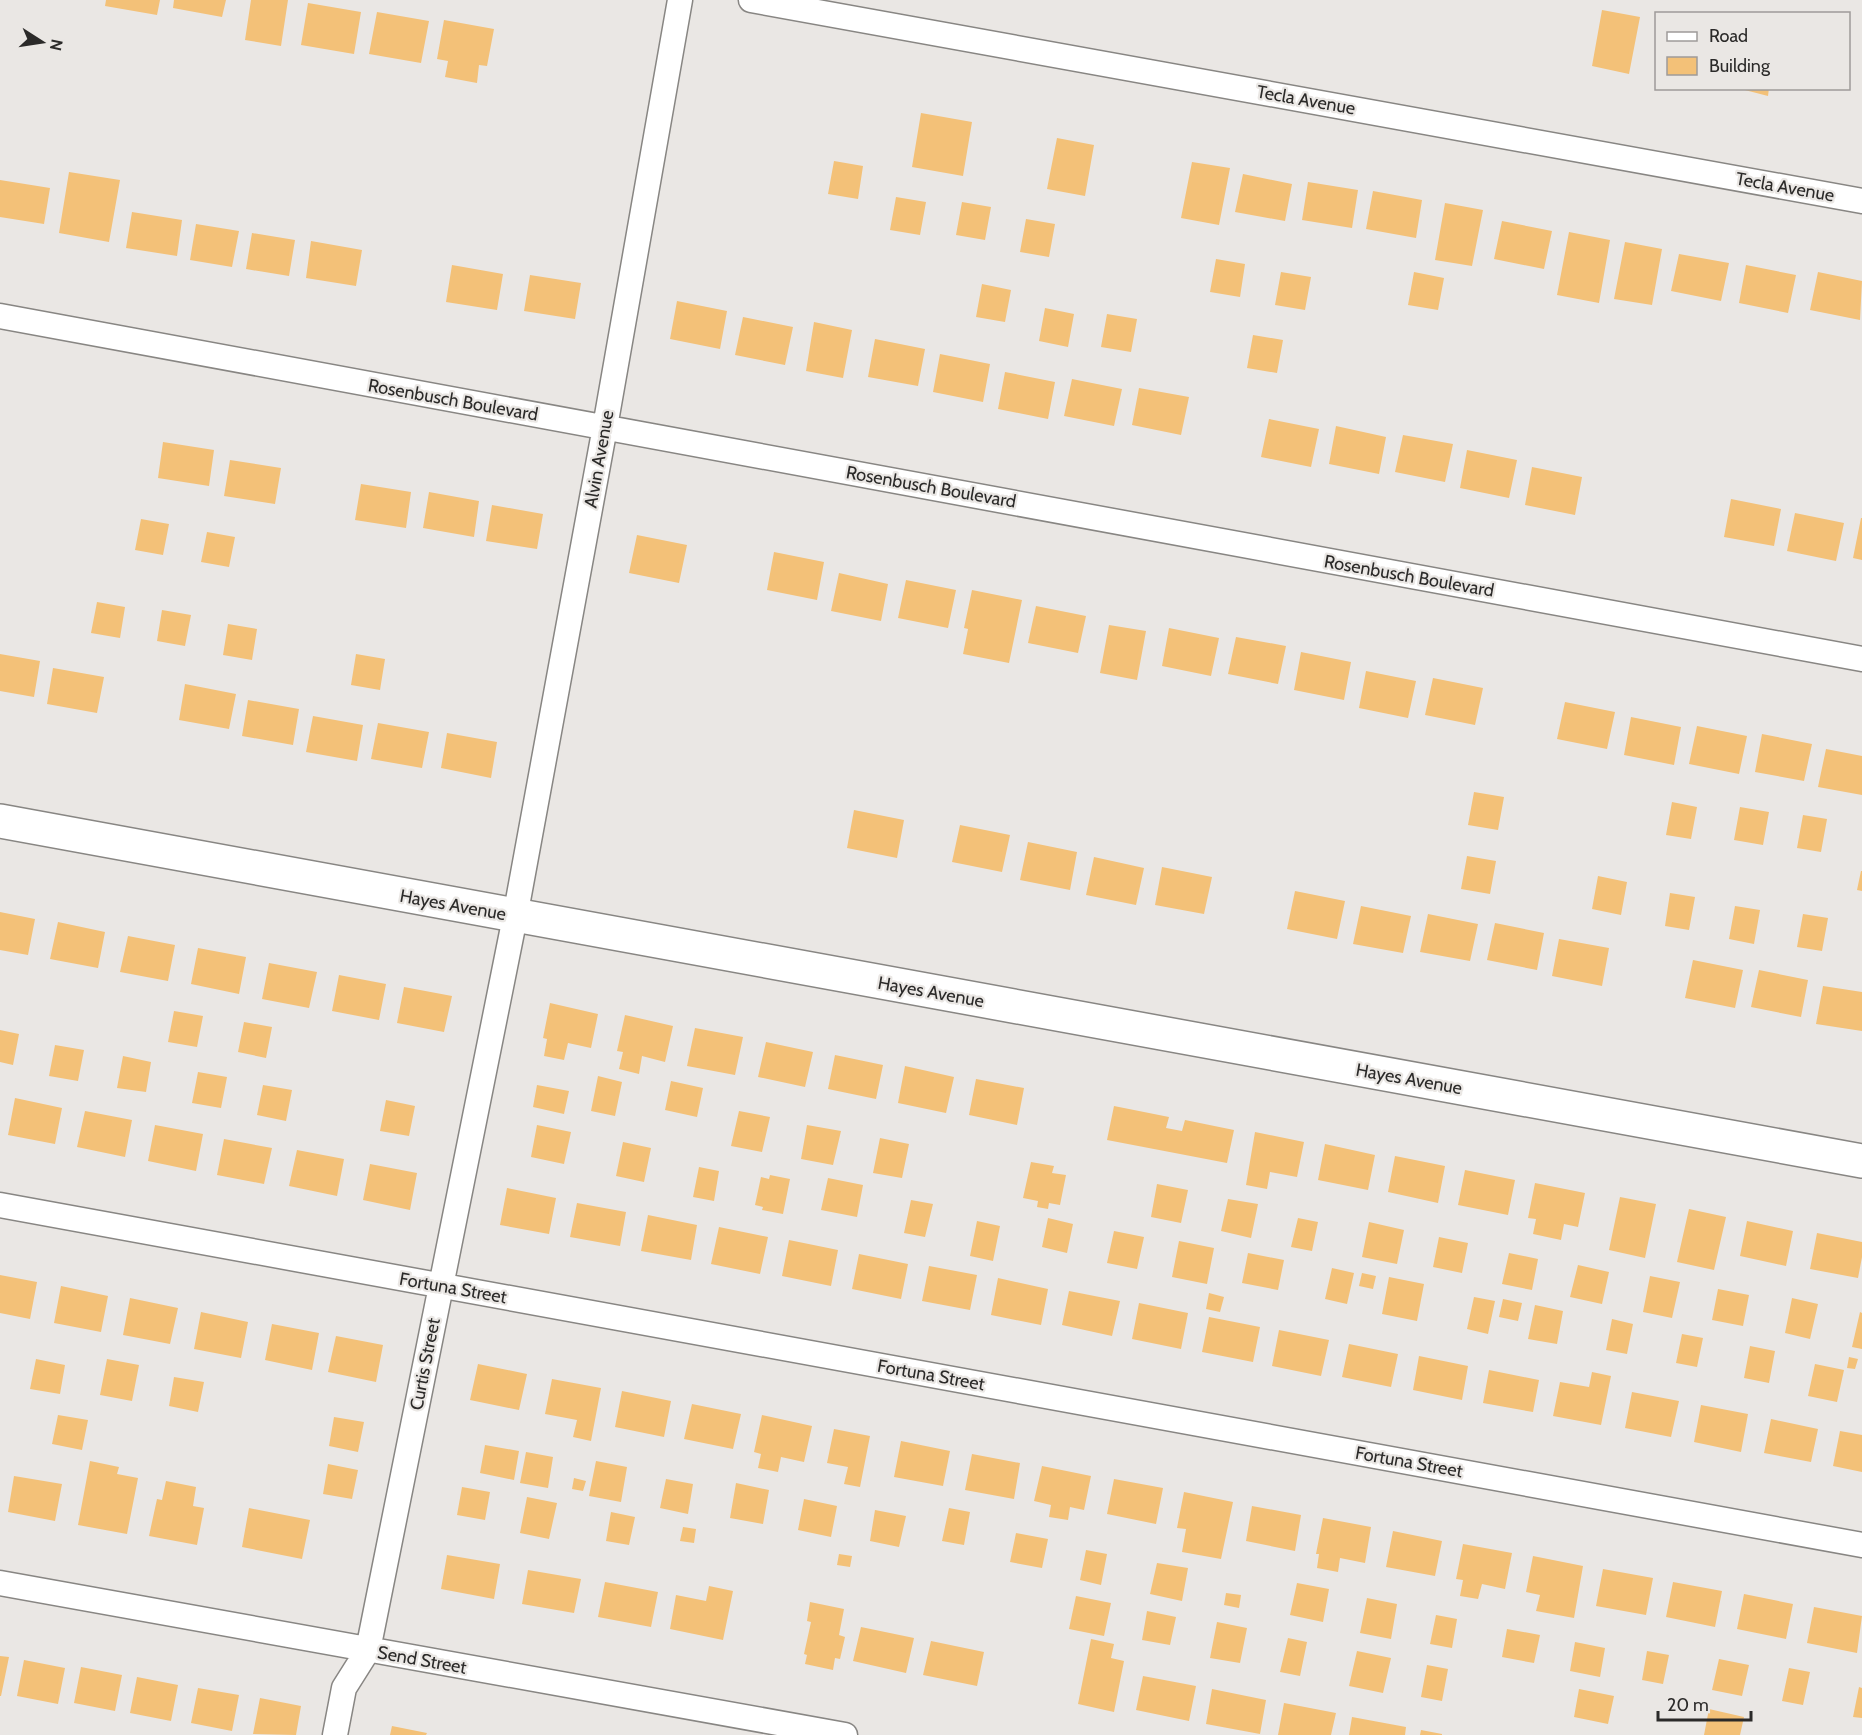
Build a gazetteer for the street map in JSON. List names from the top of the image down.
{
  "streets": {
    "street": [
      "Tecla Avenue",
      "Rosenbusch Boulevard",
      "Alvin Avenue",
      "Hayes Avenue",
      "Fortuna Street",
      "Curtis Street",
      "Send Street"
    ]
  },
  "crossings": [
    ["Rosenbusch Boulevard", "Alvin Avenue"],
    ["Alvin Avenue", "Hayes Avenue"],
    ["Alvin Avenue", "Curtis Street"],
    ["Hayes Avenue", "Curtis Street"],
    ["Fortuna Street", "Curtis Street"],
    ["Curtis Street", "Send Street"]
  ],
  "legend": ["Road", "Building"],
  "scale_bar": "20 m",
  "north": "right"
}
